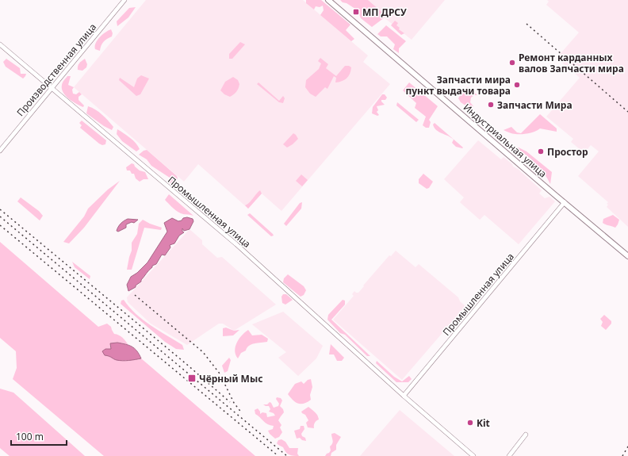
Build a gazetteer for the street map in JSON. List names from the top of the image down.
{
  "streets": {
    "main road": ["Индустриальная улица"],
    "street": ["Производственная улица", "Промышленная улица"]
  },
  "crossings": [
    ["Производственная улица", "Промышленная улица"],
    ["Индустриальная улица", "Промышленная улица"]
  ],
  "places": {
    "transit": ["МП ДРСУ", "Чёрный Мыс"],
    "other": [
      "Ремонт карданных валов Запчасти мира",
      "Запчасти мира пункт выдачи товара",
      "Запчасти Мира",
      "Простор",
      "Kit"
    ]
  },
  "scale_bar": "100 m"
}
